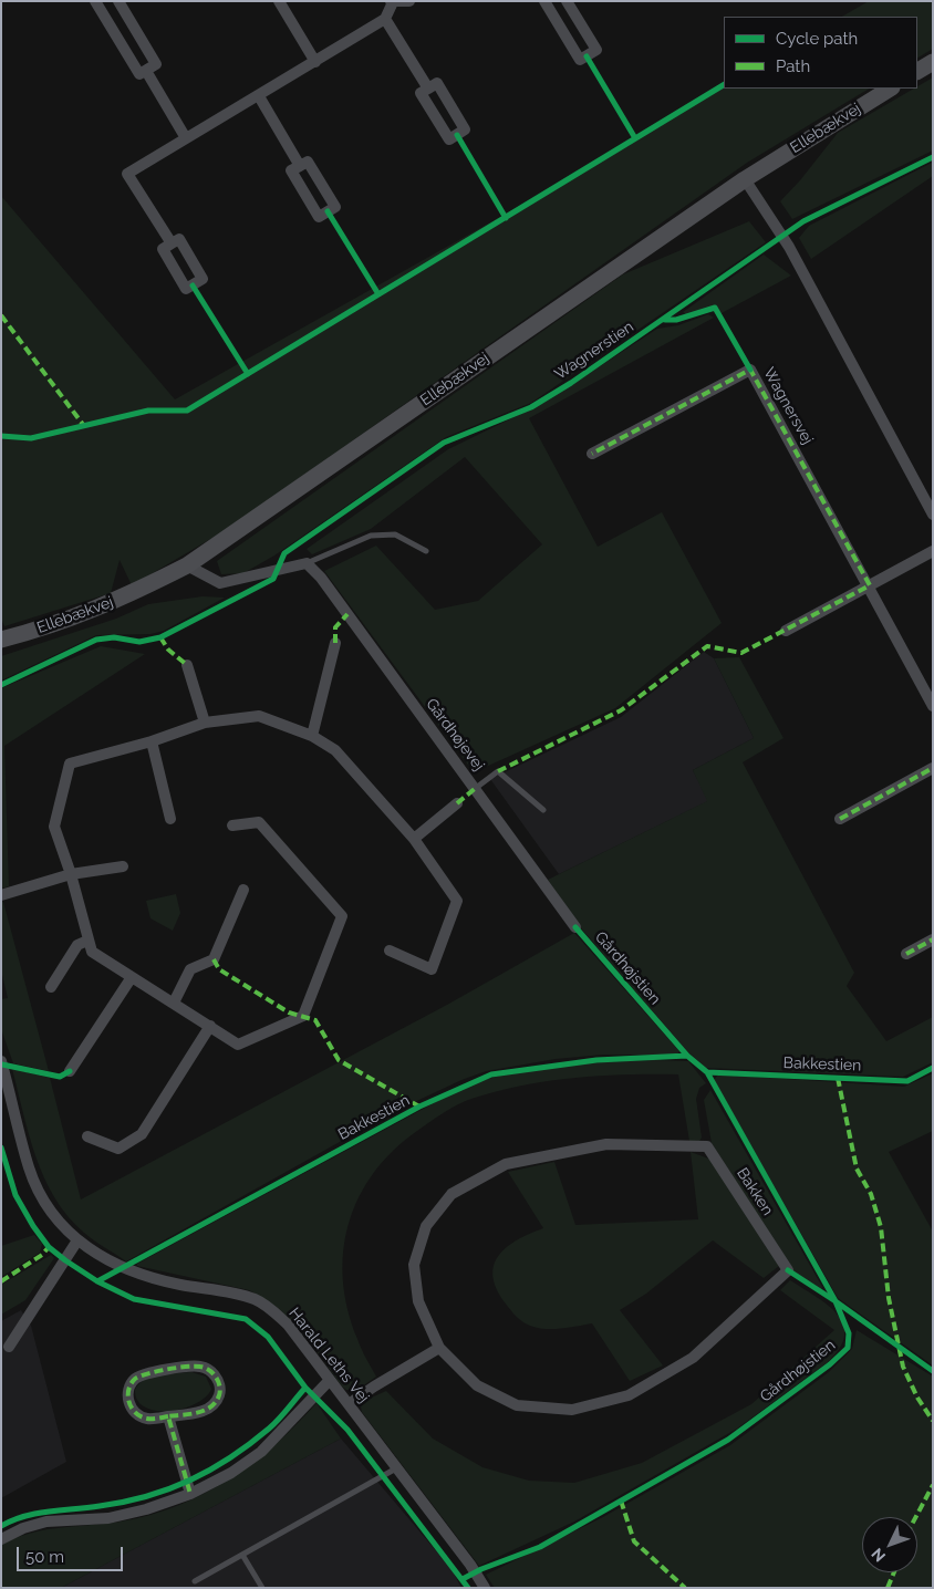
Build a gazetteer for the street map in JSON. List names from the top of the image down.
{
  "streets": {
    "street": [
      "Ellebækvej",
      "Wagnersvej",
      "Gårdhøjevej",
      "Bakken",
      "Harald Leths Vej"
    ],
    "cycle path": ["Wagnerstien", "Gårdhøjstien", "Bakkestien"]
  },
  "legend": ["Cycle path", "Path"],
  "scale_bar": "50 m",
  "north": "bottom left"
}
